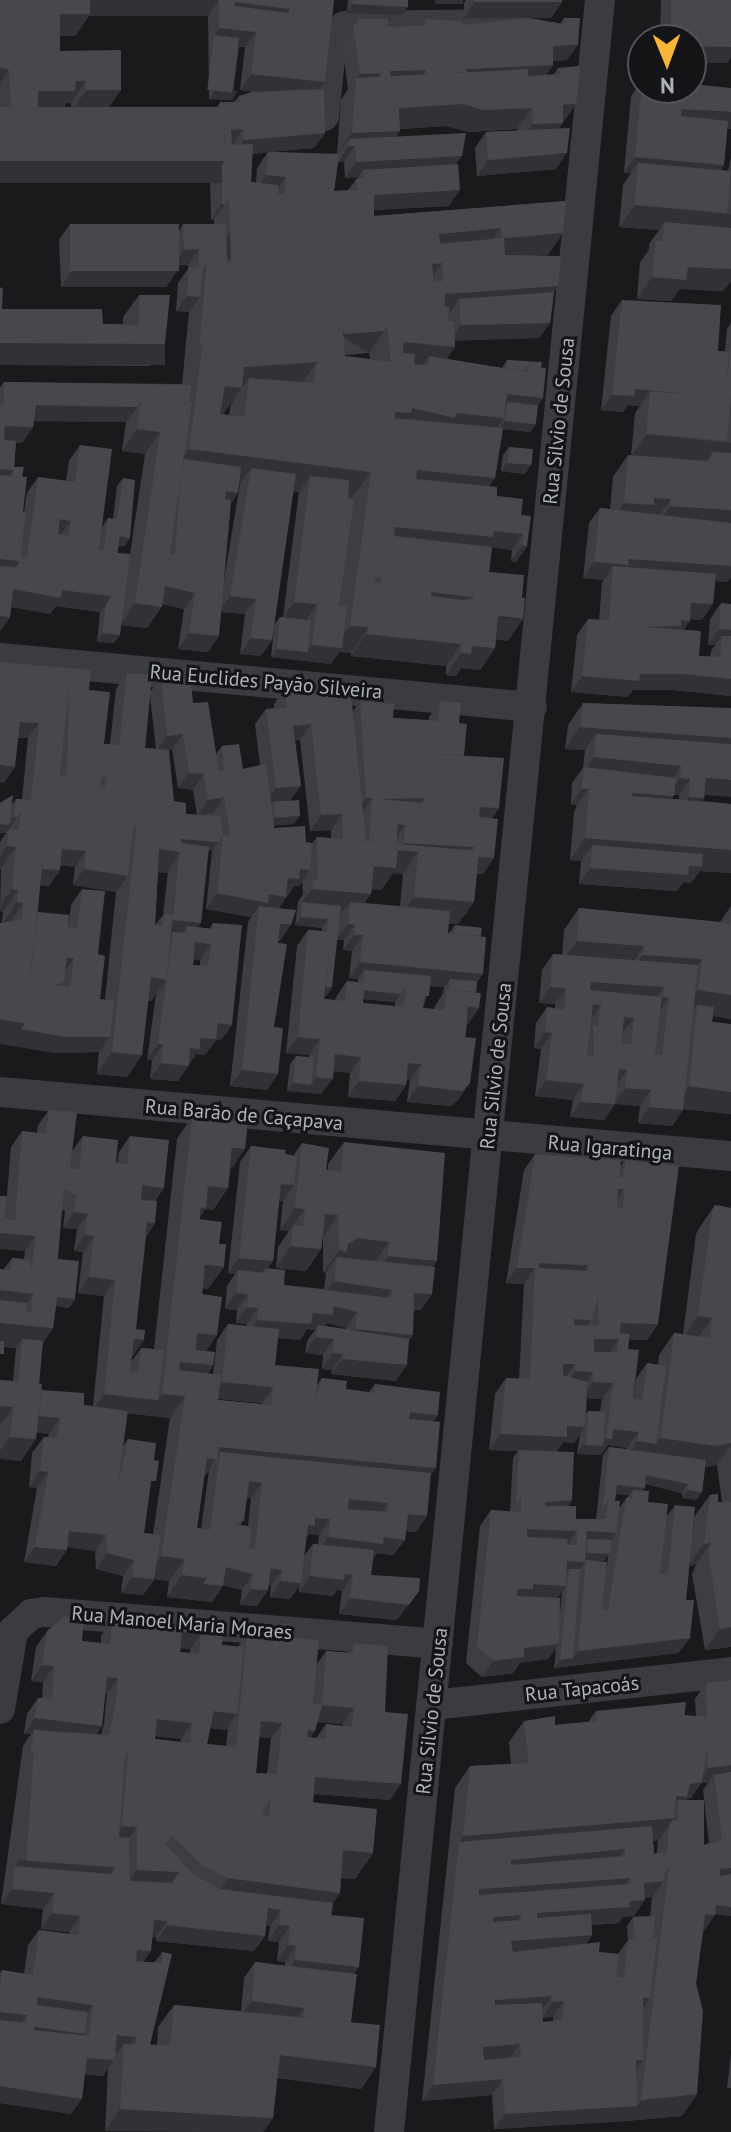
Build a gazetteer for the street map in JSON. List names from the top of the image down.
{
  "streets": {
    "street": [
      "Rua Silvio de Sousa",
      "Rua Euclides Payão Silveira",
      "Rua Barão de Caçapava",
      "Rua Igaratinga",
      "Rua Manoel Maria Moraes",
      "Rua Tapacoás"
    ]
  },
  "crossings": [
    ["Rua Silvio de Sousa", "Rua Euclides Payão Silveira"],
    ["Rua Silvio de Sousa", "Rua Barão de Caçapava"],
    ["Rua Silvio de Sousa", "Rua Igaratinga"],
    ["Rua Silvio de Sousa", "Rua Manoel Maria Moraes"],
    ["Rua Silvio de Sousa", "Rua Tapacoás"],
    ["Rua Barão de Caçapava", "Rua Igaratinga"]
  ],
  "north": "bottom"
}
